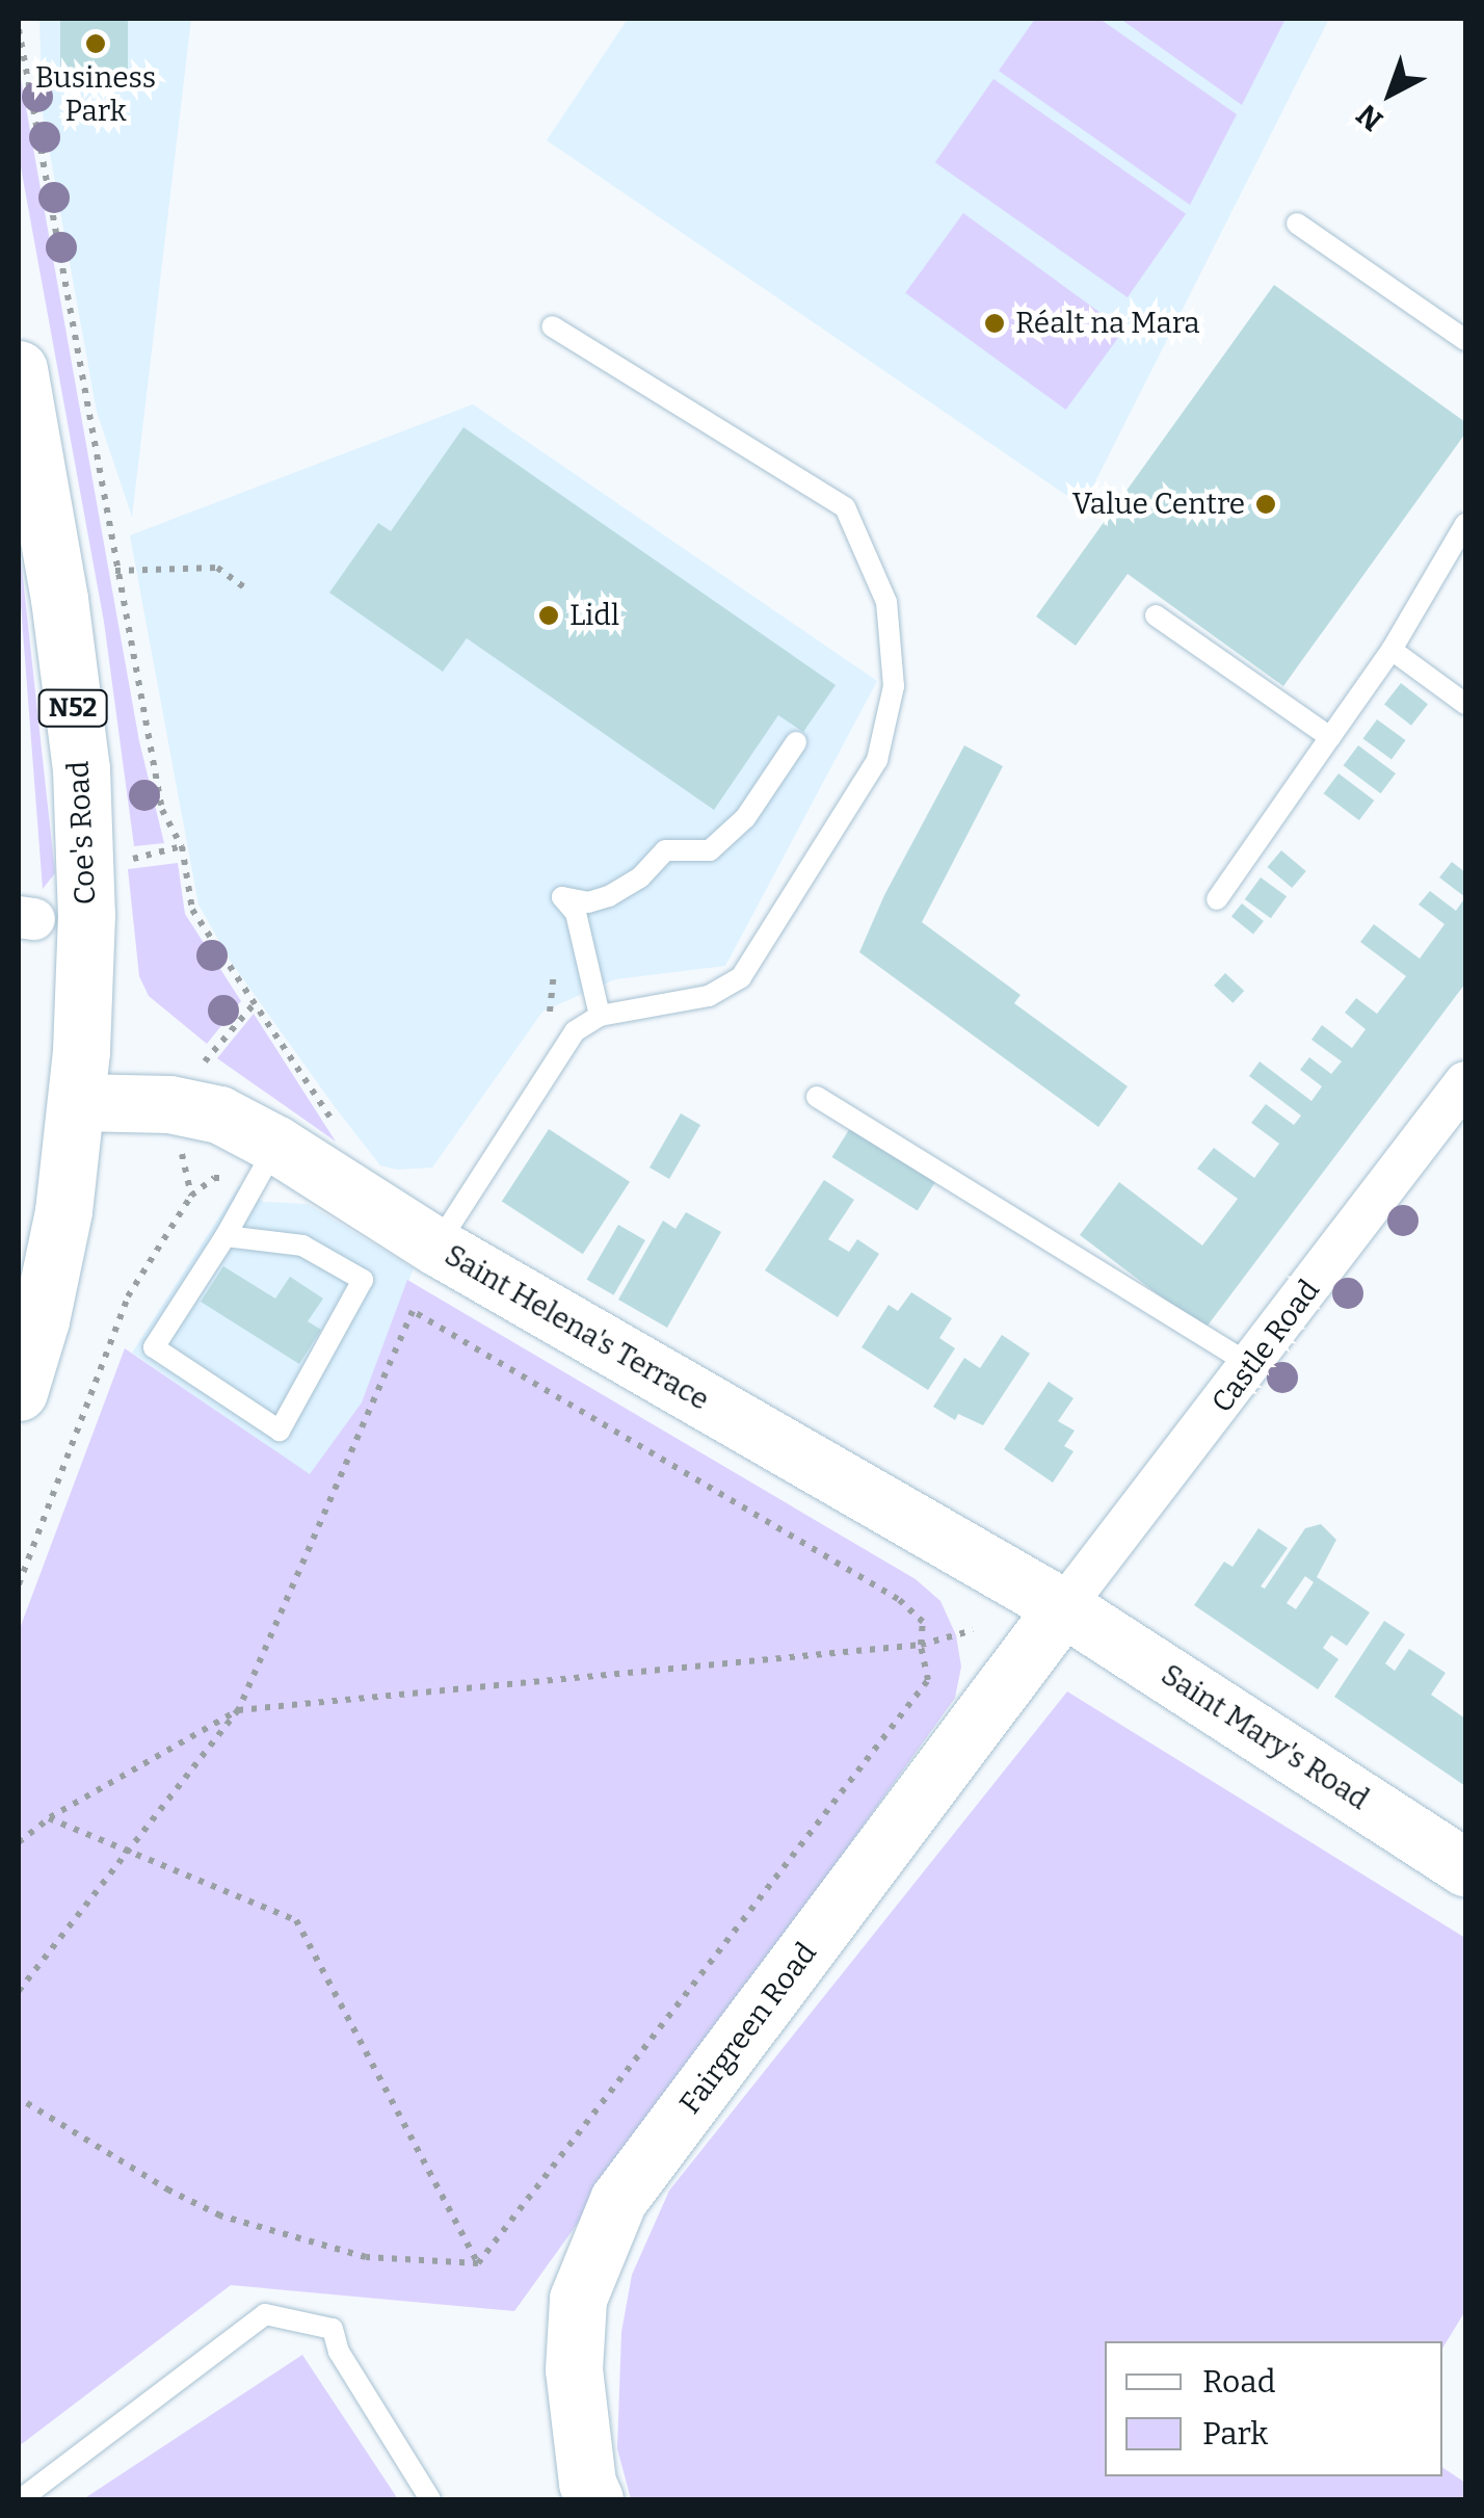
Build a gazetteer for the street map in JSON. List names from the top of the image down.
{
  "streets": {
    "main road": [
      "N52",
      "Coe's Road",
      "Saint Helena's Terrace",
      "Saint Mary's Road",
      "Fairgreen Road"
    ],
    "street": ["Castle Road"]
  },
  "crossings": [
    ["N52", "Coe's Road"],
    ["N52", "Saint Helena's Terrace"],
    ["Coe's Road", "Saint Helena's Terrace"],
    ["Saint Helena's Terrace", "Castle Road"],
    ["Saint Helena's Terrace", "Saint Mary's Road"],
    ["Saint Helena's Terrace", "Fairgreen Road"],
    ["Castle Road", "Saint Mary's Road"],
    ["Castle Road", "Fairgreen Road"],
    ["Saint Mary's Road", "Fairgreen Road"]
  ],
  "places": [
    "Business Park",
    "Réalt na Mara",
    "Value Centre",
    "Lidl"
  ],
  "legend": ["Road", "Park"],
  "north": "bottom left"
}
